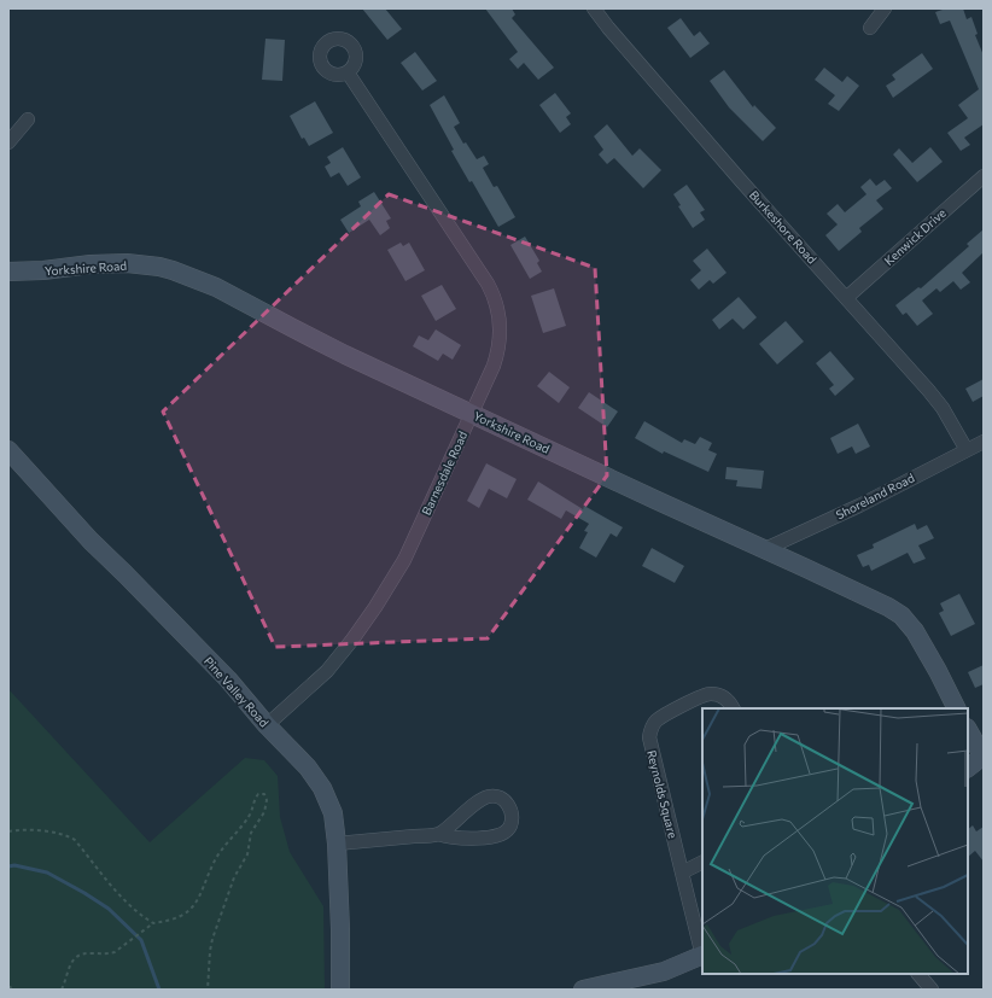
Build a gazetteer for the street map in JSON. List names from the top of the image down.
{
  "streets": {
    "street": [
      "Burkeshore Road",
      "Kenwick Drive",
      "Yorkshire Road",
      "Barnesdale Road",
      "Shoreland Road",
      "Pine Valley Road",
      "Reynolds Square"
    ]
  },
  "crossings": [
    ["Burkeshore Road", "Kenwick Drive"],
    ["Burkeshore Road", "Shoreland Road"],
    ["Yorkshire Road", "Barnesdale Road"],
    ["Yorkshire Road", "Shoreland Road"],
    ["Barnesdale Road", "Pine Valley Road"]
  ]
}
